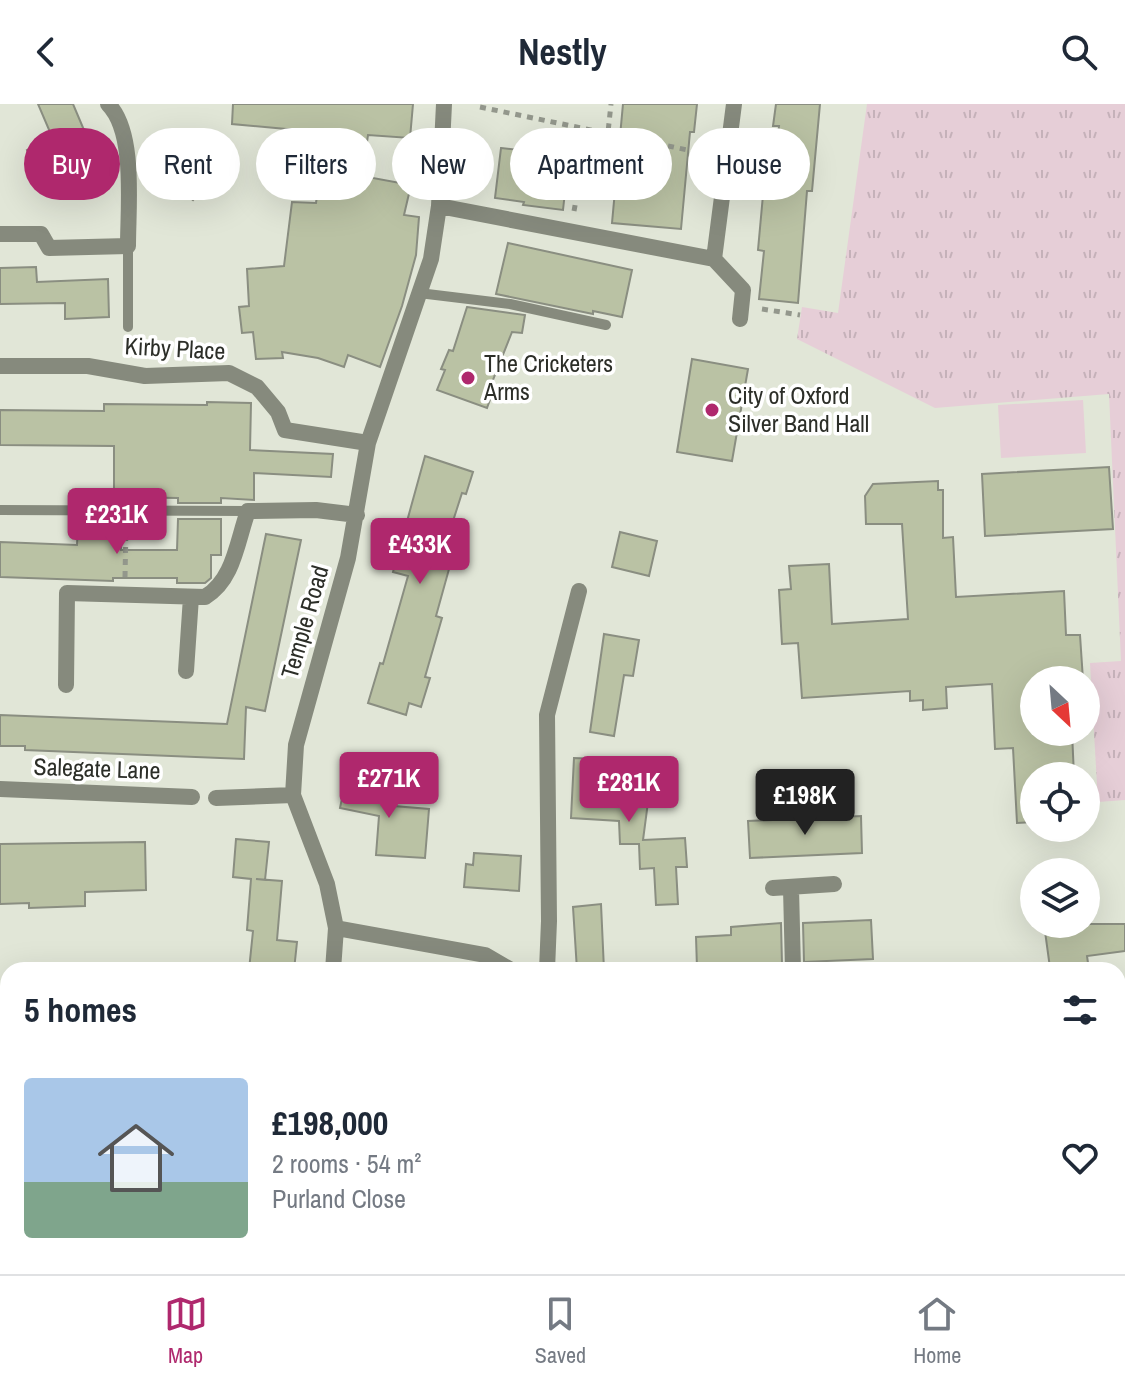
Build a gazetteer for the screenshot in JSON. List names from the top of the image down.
{
  "streets": {
    "street": ["Kirby Place", "Temple Road", "Salegate Lane"]
  },
  "crossings": [
    ["Kirby Place", "Temple Road"]
  ],
  "places": ["The Cricketers Arms", "City of Oxford Silver Band Hall"],
  "north": "bottom right",
  "page": {
    "header": "Nestly",
    "chip": [
      "Buy",
      "Rent",
      "Filters",
      "New",
      "Apartment",
      "House"
    ],
    "price": [
      "£231K",
      "£433K",
      "£271K",
      "£281K",
      "£198K"
    ],
    "heading": "5 homes",
    "list": [
      {
        "name": "£198,000",
        "note": "2 rooms · 54 m² · Purland Close"
      }
    ],
    "tabs": ["Map", "Saved", "Home"]
  }
}
